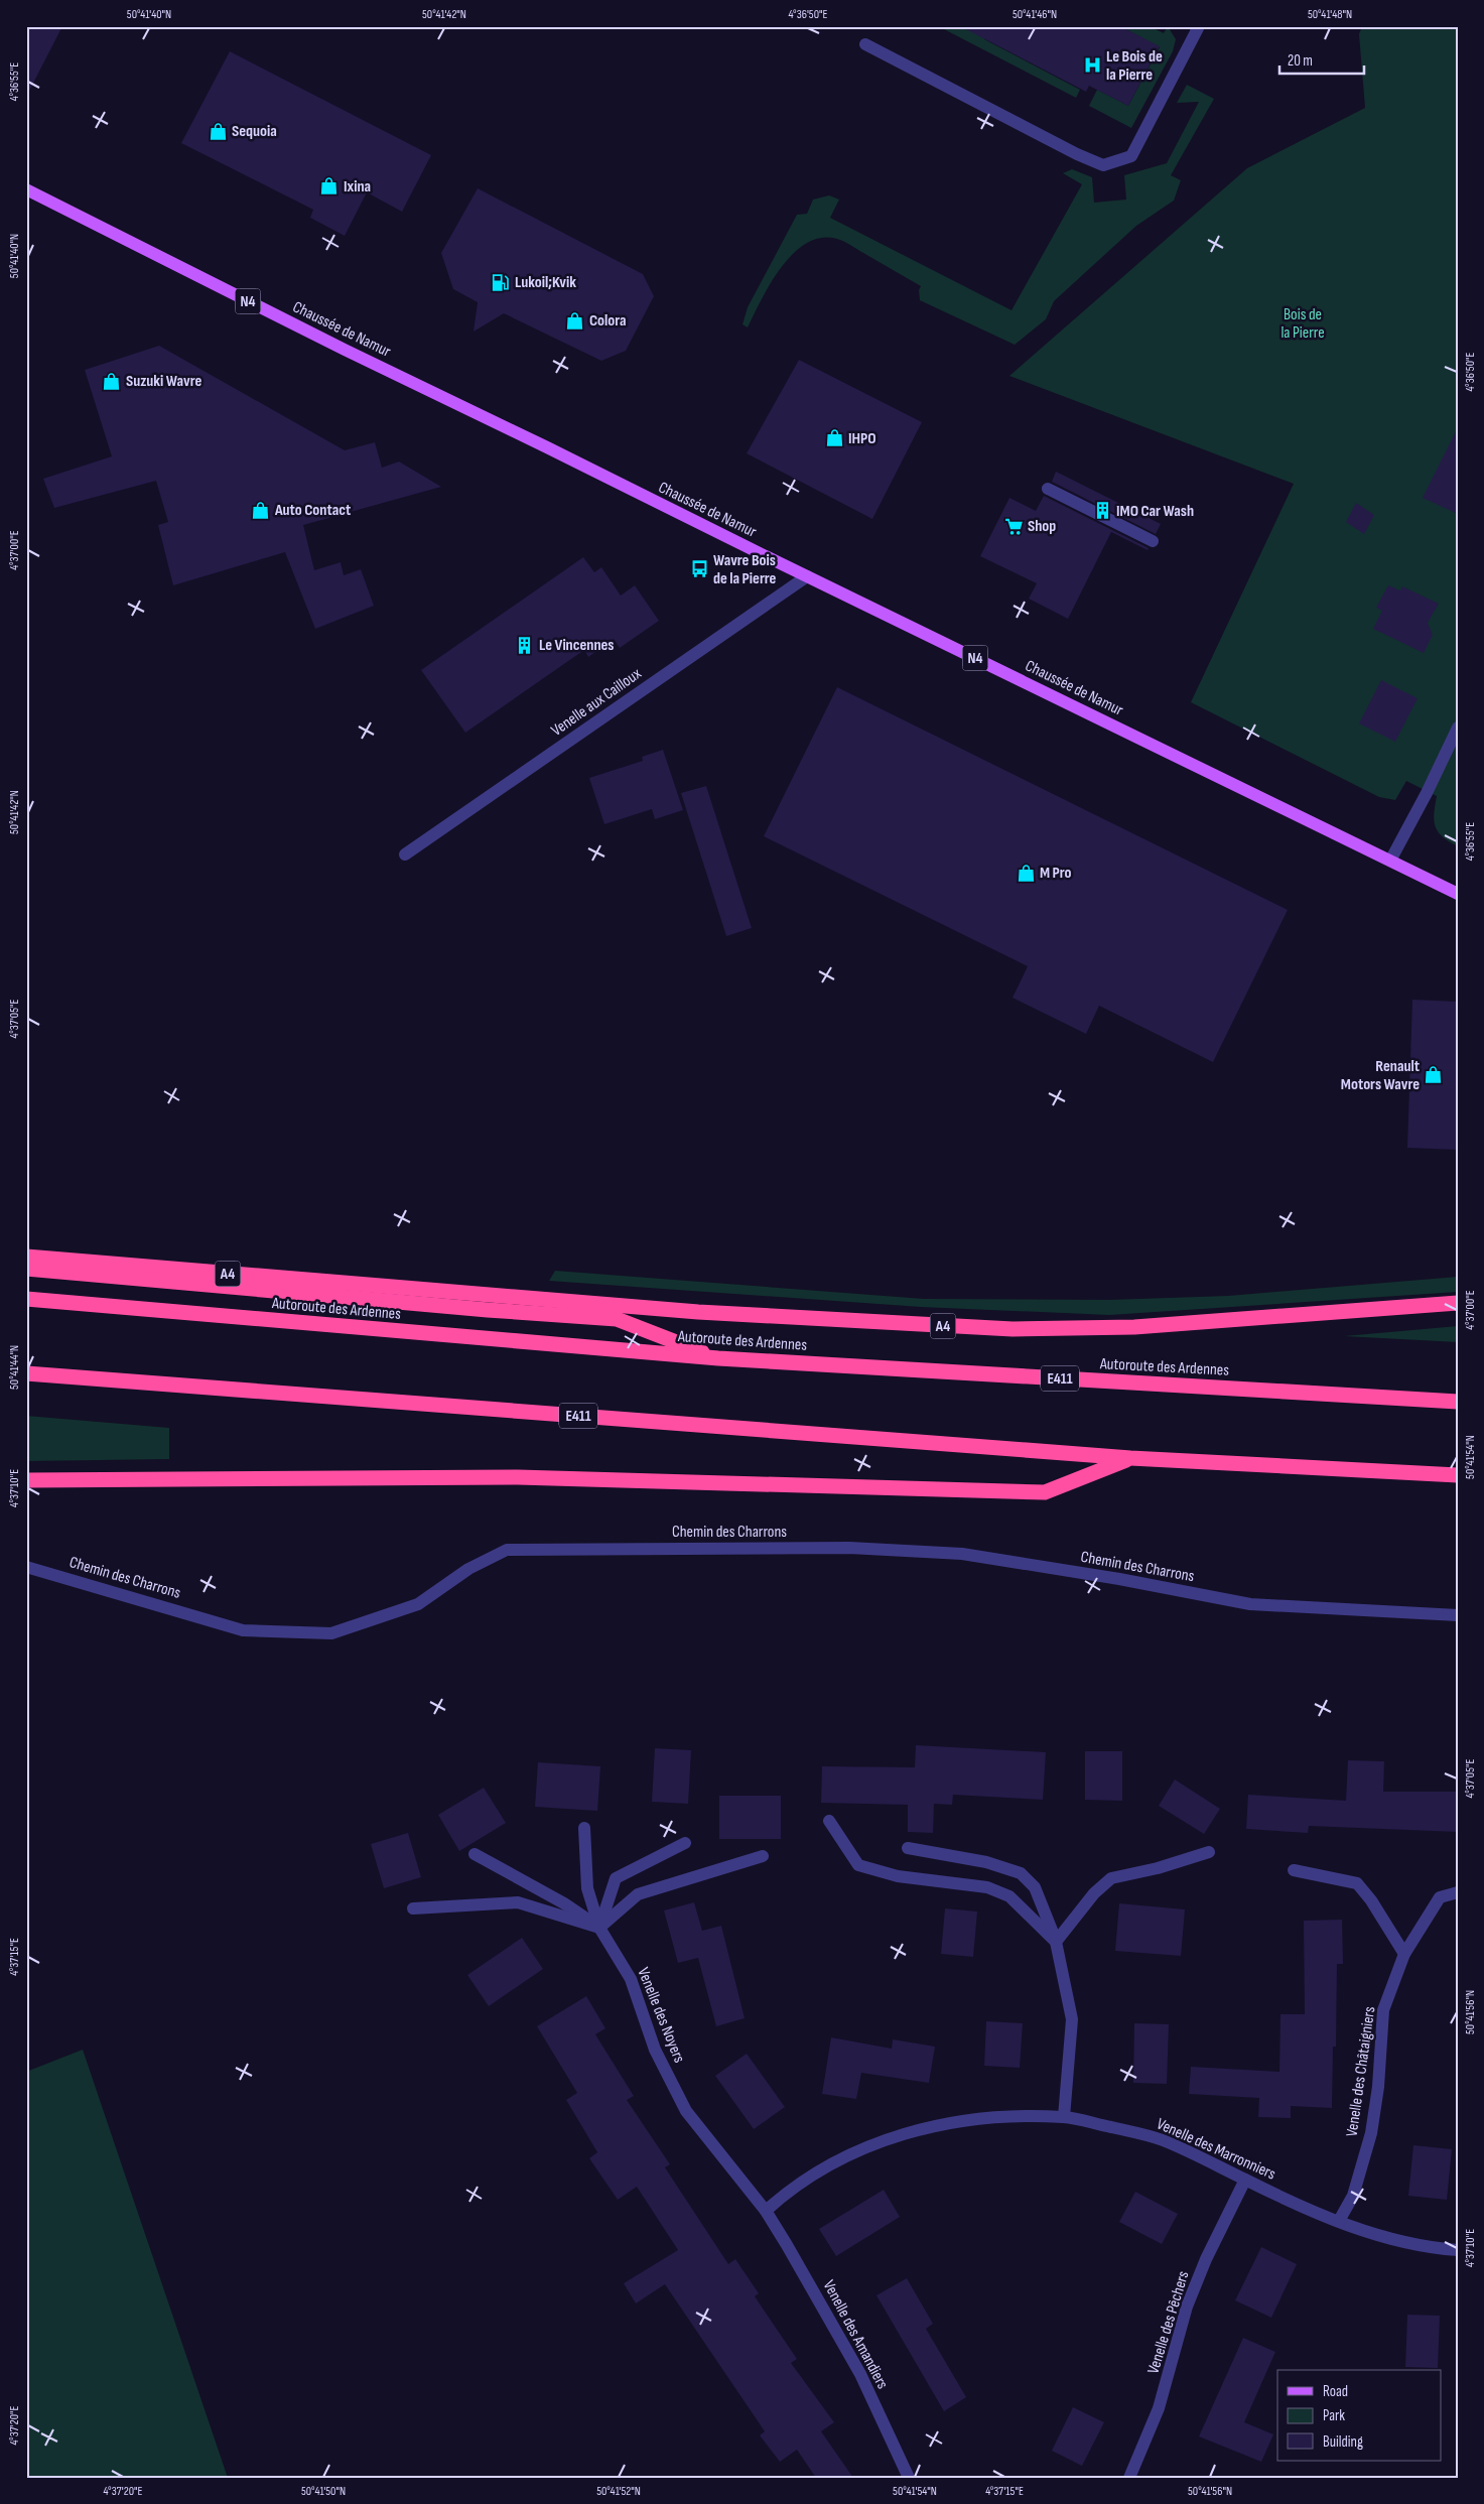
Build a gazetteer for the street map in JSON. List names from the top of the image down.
{
  "streets": {
    "highway": ["A4", "Autoroute des Ardennes", "E411"],
    "main road": ["N4", "Chaussée de Namur"],
    "street": [
      "Venelle aux Cailloux",
      "Chemin des Charrons",
      "Venelle des Noyers",
      "Venelle des Châtaigniers",
      "Venelle des Marronniers",
      "Venelle des Pêchers",
      "Venelle des Amandiers"
    ]
  },
  "crossings": [
    ["Chaussée de Namur", "Venelle aux Cailloux"],
    ["Venelle des Noyers", "Venelle des Marronniers"],
    ["Venelle des Noyers", "Venelle des Amandiers"],
    ["Venelle des Châtaigniers", "Venelle des Marronniers"],
    ["Venelle des Marronniers", "Venelle des Pêchers"],
    ["Venelle des Marronniers", "Venelle des Amandiers"]
  ],
  "parks": ["Bois de la Pierre"],
  "places": {
    "hospital": ["Le Bois de la Pierre"],
    "shop": [
      "Sequoia",
      "Ixina",
      "Colora",
      "Suzuki Wavre",
      "IHPO",
      "Auto Contact",
      "M Pro",
      "Renault Motors Wavre"
    ],
    "fuel station": ["Lukoil;Kvik"],
    "building": ["IMO Car Wash", "Le Vincennes"],
    "supermarket": ["Shop"],
    "bus stop": ["Wavre Bois de la Pierre"]
  },
  "legend": ["Road", "Park", "Building"],
  "scale_bar": "20 m",
  "coordinates": [
    "50°41'40\"N",
    "50°41'42\"N",
    "4°36'50\"E",
    "50°41'46\"N",
    "50°41'48\"N",
    "4°36'55\"E",
    "4°37'00\"E",
    "4°37'05\"E",
    "50°41'44\"N",
    "50°41'54\"N",
    "4°37'10\"E",
    "4°37'15\"E",
    "50°41'56\"N",
    "4°37'20\"E",
    "50°41'50\"N",
    "50°41'52\"N"
  ]
}
